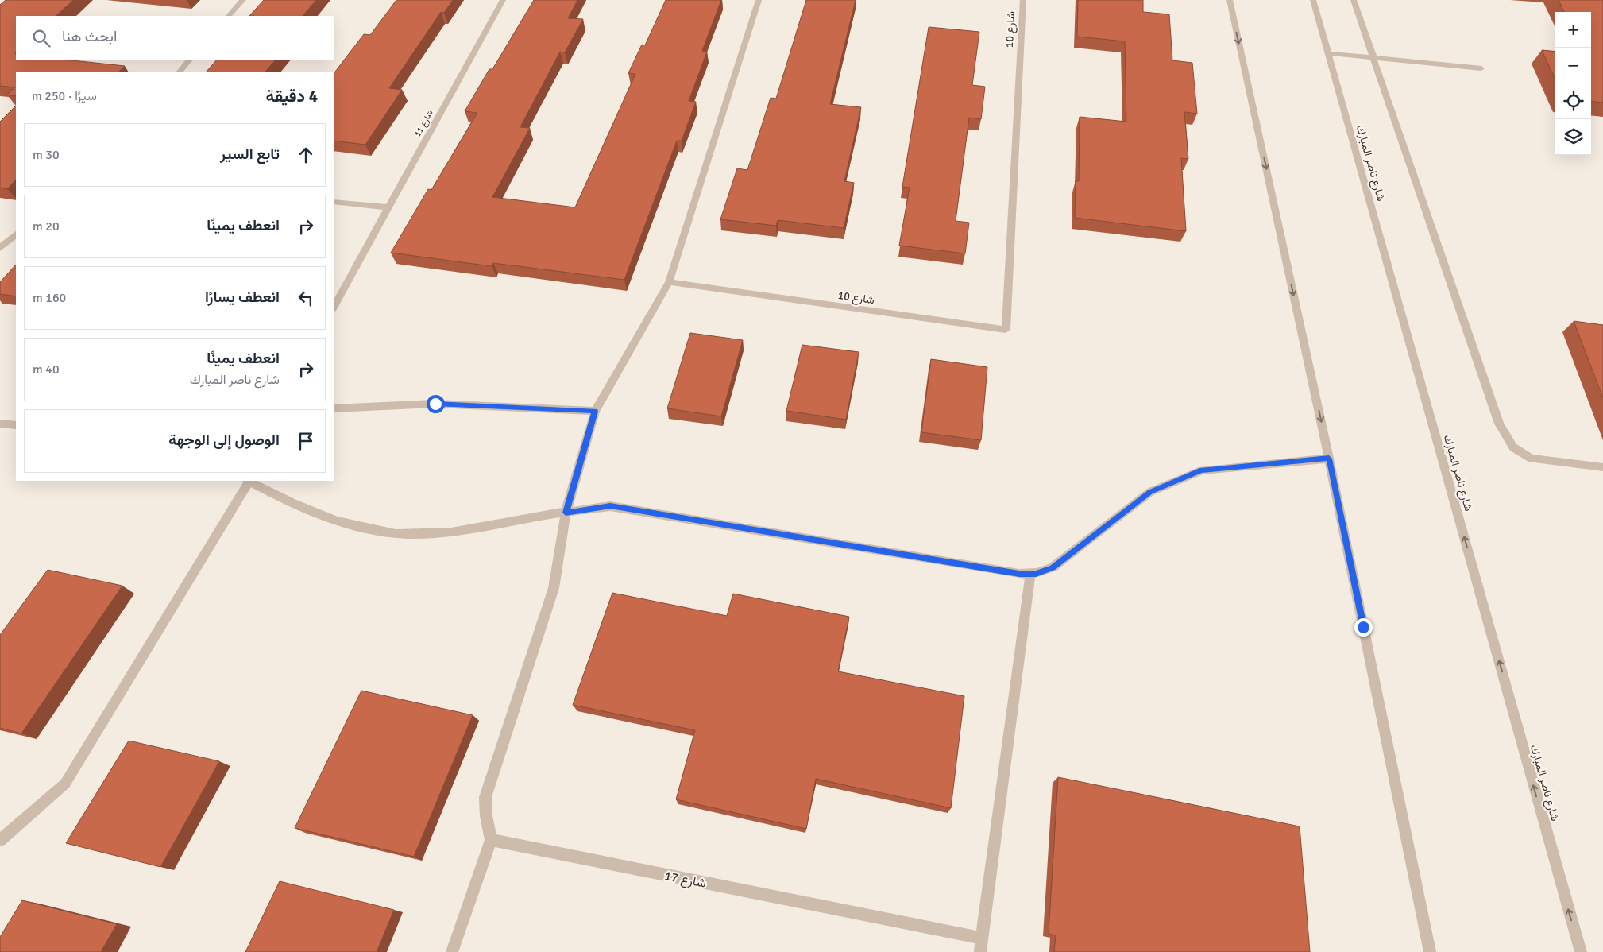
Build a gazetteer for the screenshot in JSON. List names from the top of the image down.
{
  "streets": {
    "street": [
      "شارع 10",
      "شارع 11",
      "شارع ناصر المبارك",
      "شارع 17"
    ]
  },
  "one_way": ["شارع ناصر المبارك"],
  "page": {
    "map_buttons": ["+", "−"],
    "search": "ابحث هنا",
    "heading": ["4 دقيقة", "سيرًا · 250 m"],
    "list": [
      ["تابع السير", "30 m"],
      ["انعطف يمينًا", "20 m"],
      ["انعطف يسارًا", "160 m"],
      ["انعطف يمينًا", "شارع ناصر المبارك", "40 m"],
      "الوصول إلى الوجهة"
    ]
  }
}
